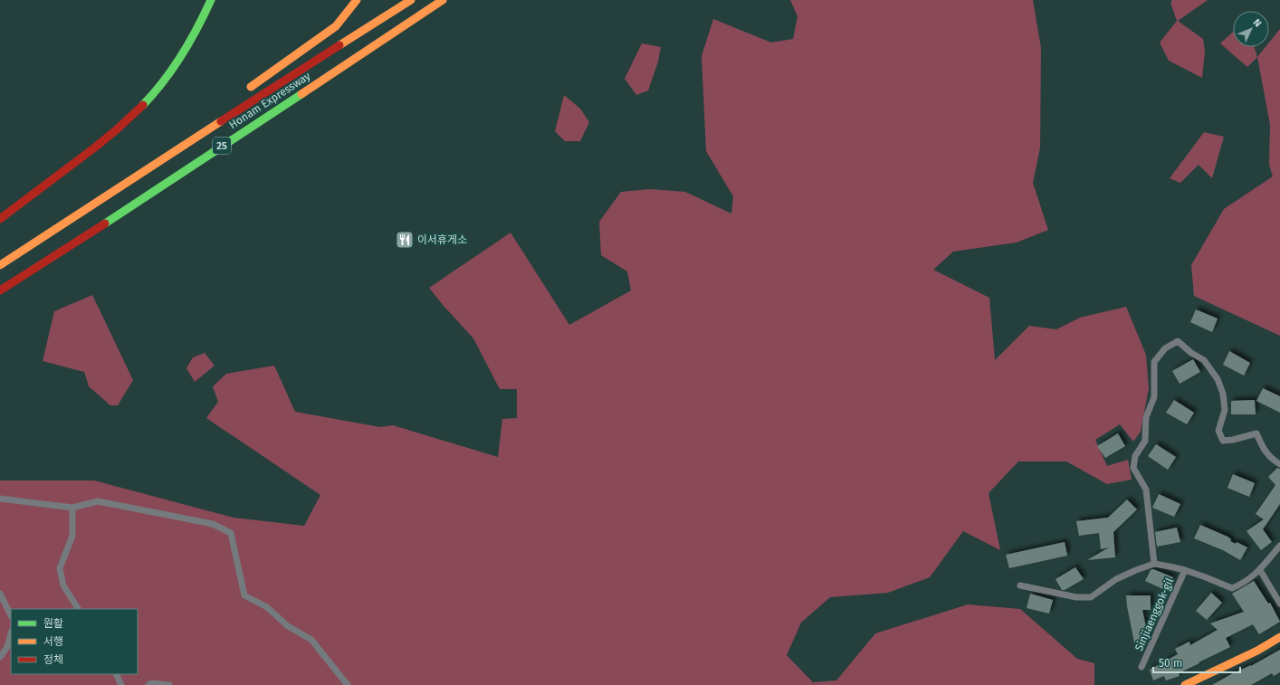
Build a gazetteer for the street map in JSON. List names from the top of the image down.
{
  "streets": {
    "main road": ["Honam Expressway", "25"],
    "lane": ["Sinjiaenggok-gil"]
  },
  "places": {
    "restaurant": ["이서휴게소"]
  },
  "legend": ["원활", "서행", "정체"],
  "scale_bar": "50 m",
  "north": "top right"
}
